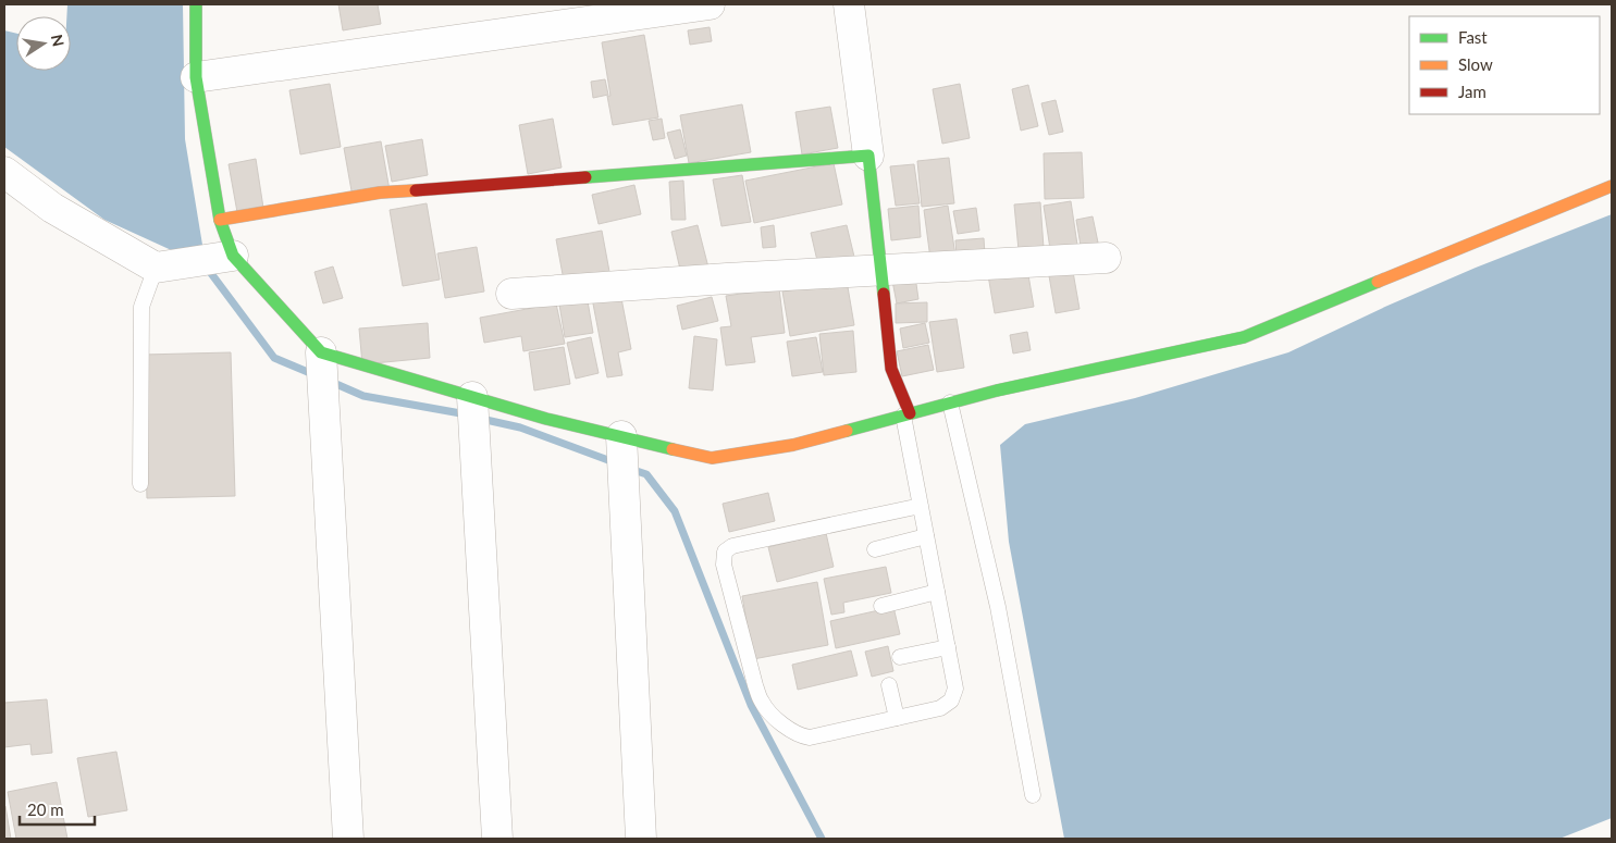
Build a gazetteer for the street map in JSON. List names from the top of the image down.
{
  "legend": ["Fast", "Slow", "Jam"],
  "scale_bar": "20 m",
  "north": "right"
}
